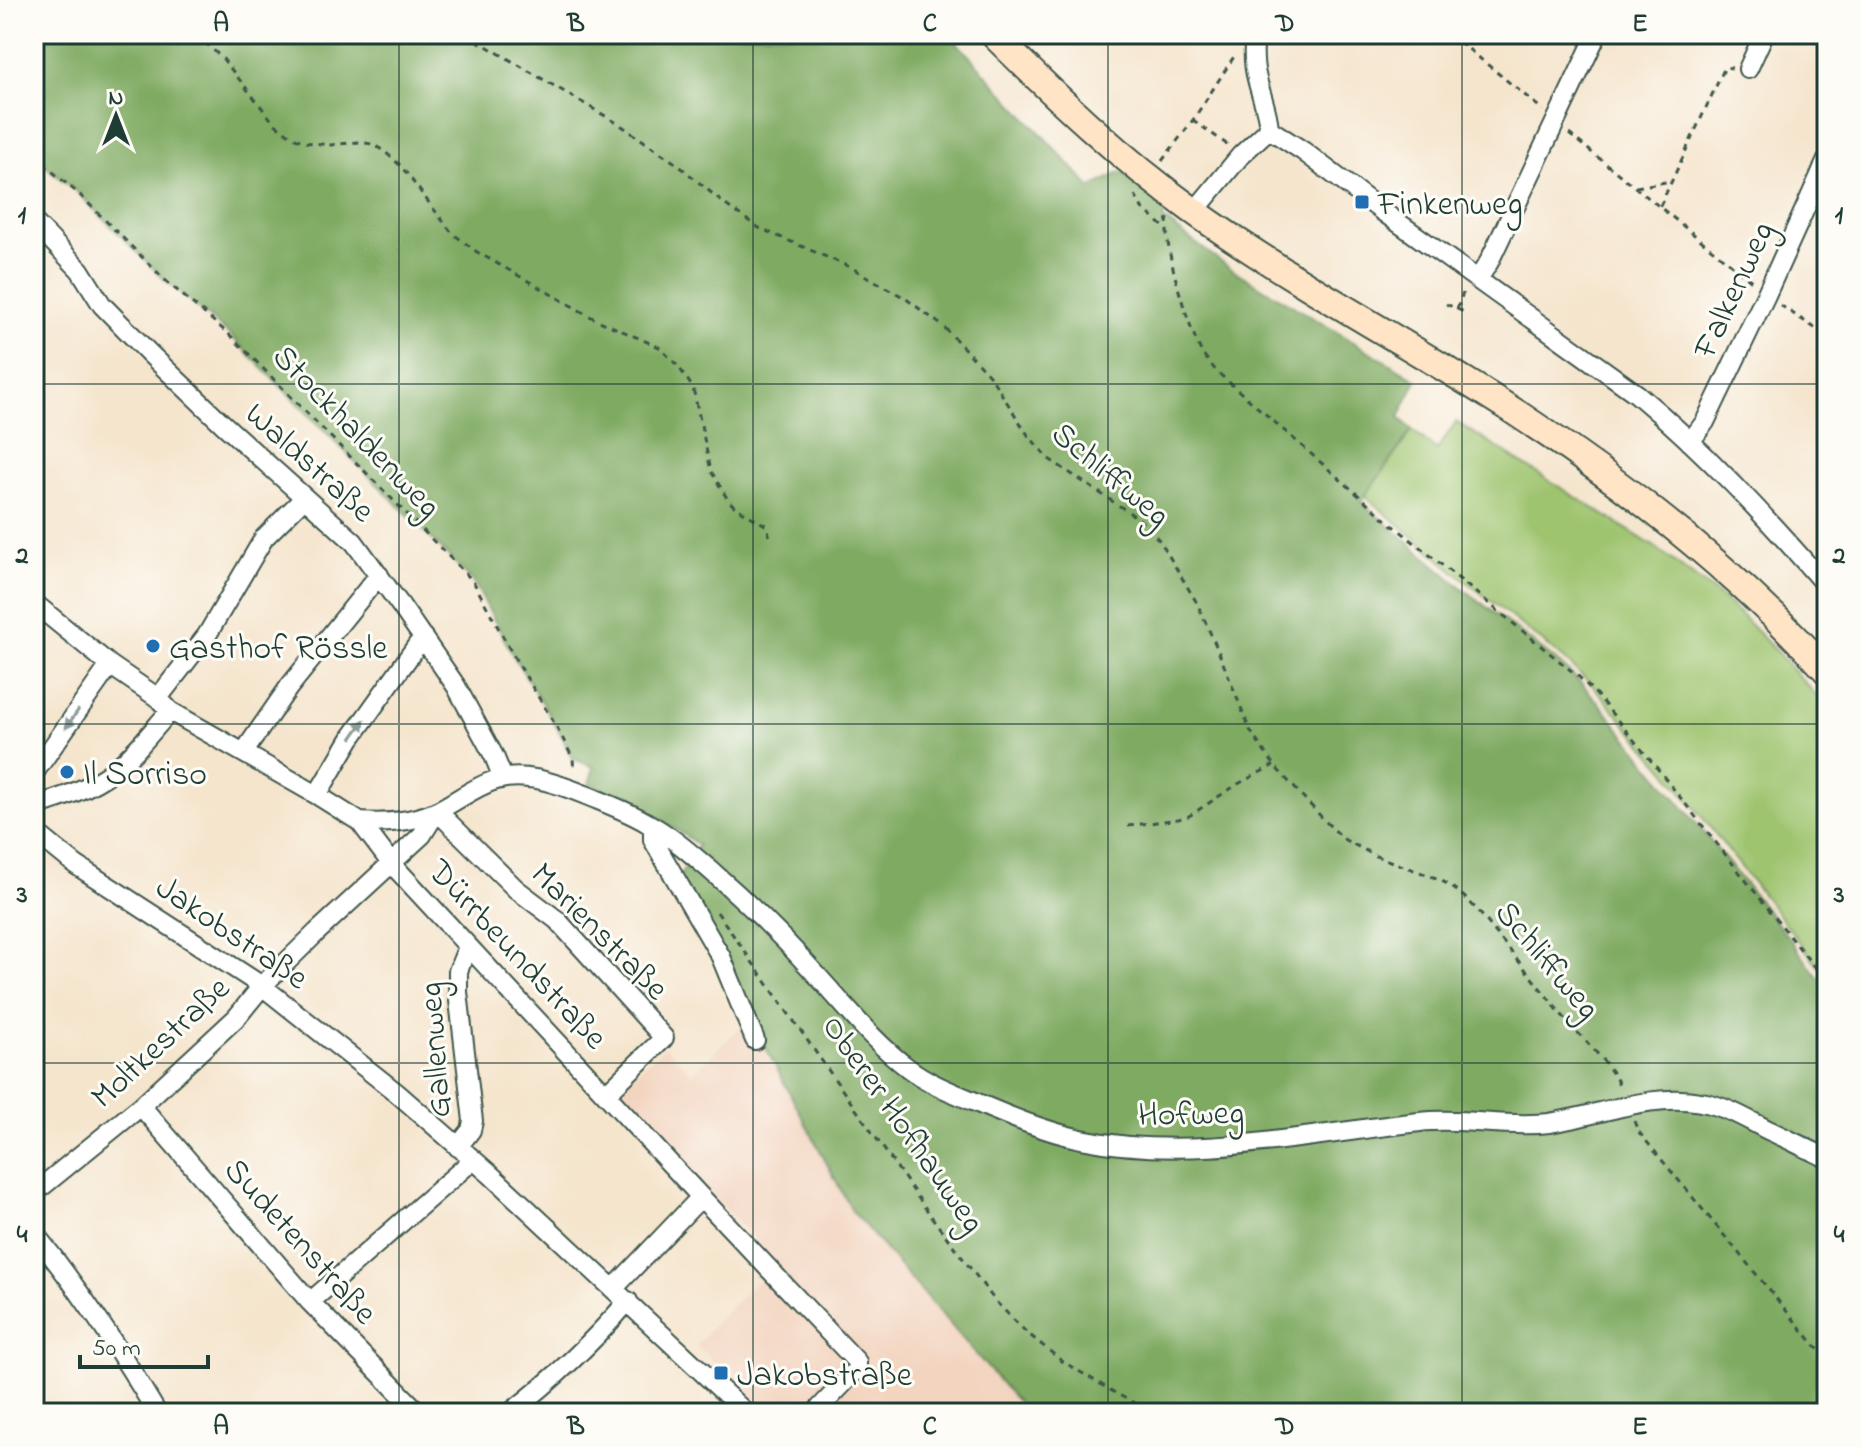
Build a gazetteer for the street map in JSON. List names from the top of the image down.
{
  "streets": {
    "street": [
      "Falkenweg",
      "Waldstraße",
      "Marienstraße",
      "Jakobstraße",
      "Dürrbeundstraße",
      "Moltkestraße",
      "Gallenweg",
      "Hofweg",
      "Sudetenstraße"
    ],
    "path": ["Stockhaldenweg", "Schliffweg", "Oberer Hofhauweg"]
  },
  "crossings": [
    ["Stockhaldenweg", "Hofweg"],
    ["Waldstraße", "Hofweg"],
    ["Schliffweg", "Hofweg"],
    ["Marienstraße", "Dürrbeundstraße"],
    ["Marienstraße", "Moltkestraße"],
    ["Jakobstraße", "Moltkestraße"],
    ["Jakobstraße", "Gallenweg"],
    ["Dürrbeundstraße", "Moltkestraße"],
    ["Dürrbeundstraße", "Gallenweg"],
    ["Moltkestraße", "Sudetenstraße"],
    ["Gallenweg", "Sudetenstraße"]
  ],
  "places": {
    "transit": ["Finkenweg", "Jakobstraße"],
    "other": ["Gasthof Rössle", "Il Sorriso"]
  },
  "scale_bar": "50 m",
  "north": "top",
  "grid": {
    "columns": [
      "A",
      "B",
      "C",
      "D",
      "E"
    ],
    "rows": [
      "1",
      "2",
      "3",
      "4"
    ]
  }
}
